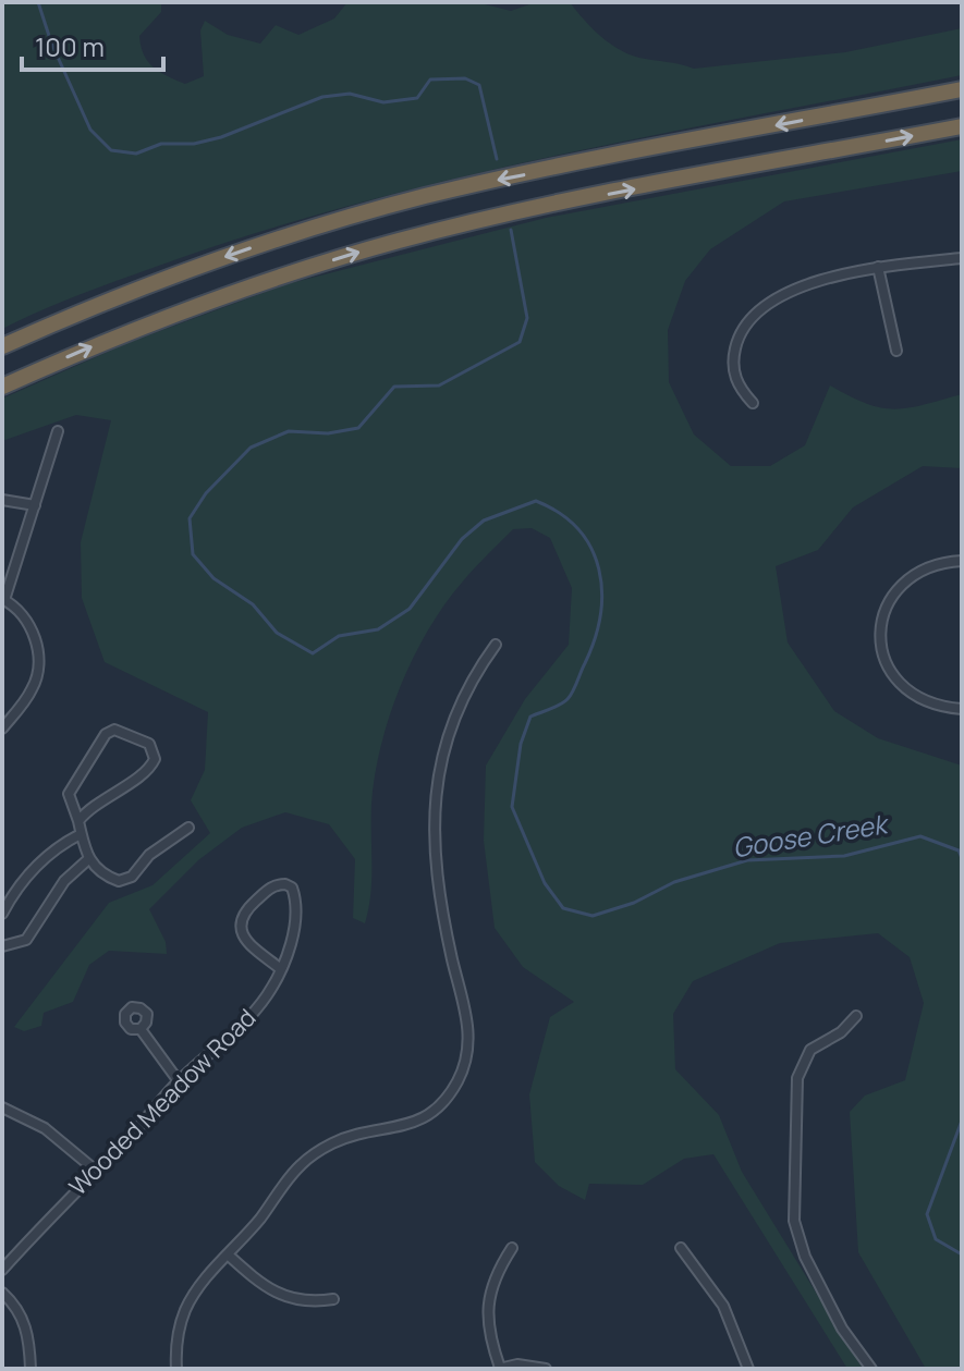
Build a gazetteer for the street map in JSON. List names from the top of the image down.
{
  "streets": {
    "street": ["Wooded Meadow Road"]
  },
  "water": ["Goose Creek"],
  "scale_bar": "100 m"
}
